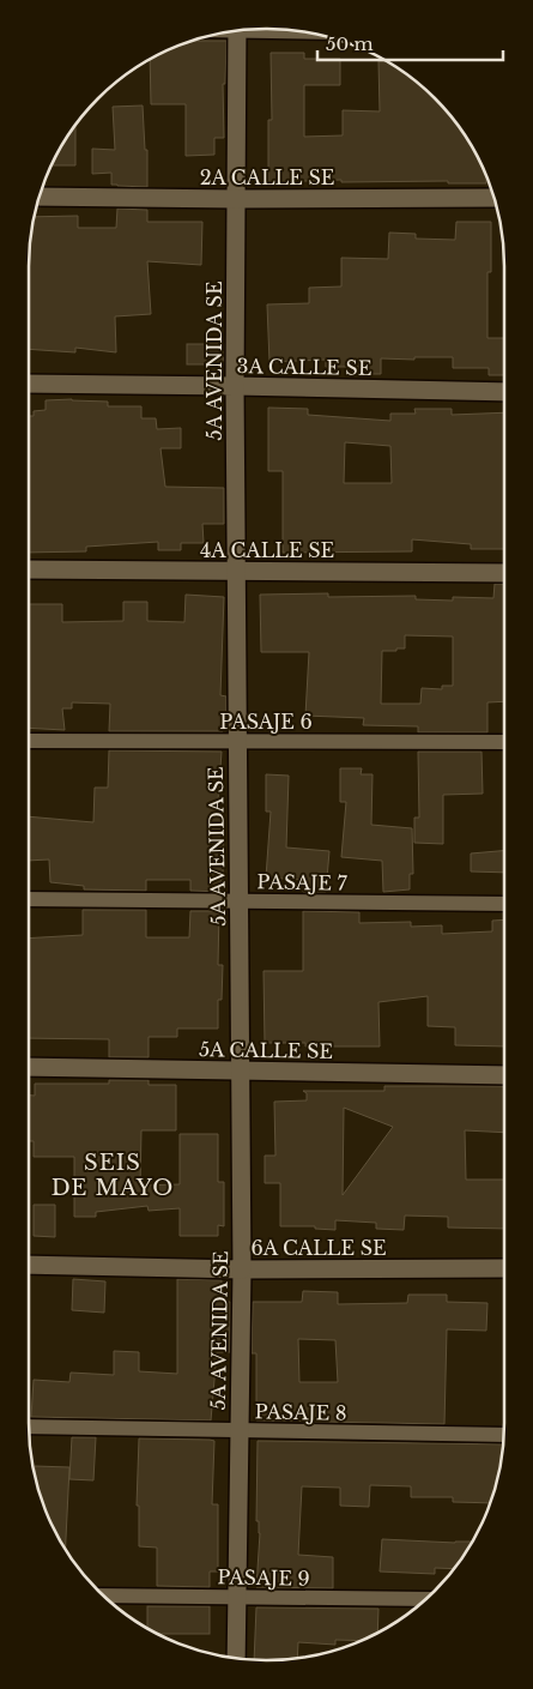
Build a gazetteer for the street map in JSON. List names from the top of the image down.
{
  "streets": {
    "street": [
      "2A CALLE SE",
      "5A AVENIDA SE",
      "3A CALLE SE",
      "4A CALLE SE",
      "5A CALLE SE",
      "6A CALLE SE"
    ],
    "lane": [
      "PASAJE 6",
      "PASAJE 7",
      "PASAJE 8",
      "PASAJE 9"
    ]
  },
  "crossings": [
    ["2A CALLE SE", "5A AVENIDA SE"],
    ["5A AVENIDA SE", "3A CALLE SE"],
    ["5A AVENIDA SE", "4A CALLE SE"],
    ["5A AVENIDA SE", "PASAJE 6"],
    ["5A AVENIDA SE", "PASAJE 7"],
    ["5A AVENIDA SE", "5A CALLE SE"],
    ["5A AVENIDA SE", "6A CALLE SE"],
    ["5A AVENIDA SE", "PASAJE 8"],
    ["5A AVENIDA SE", "PASAJE 9"]
  ],
  "districts": ["SEIS DE MAYO"],
  "scale_bar": "50 m"
}
